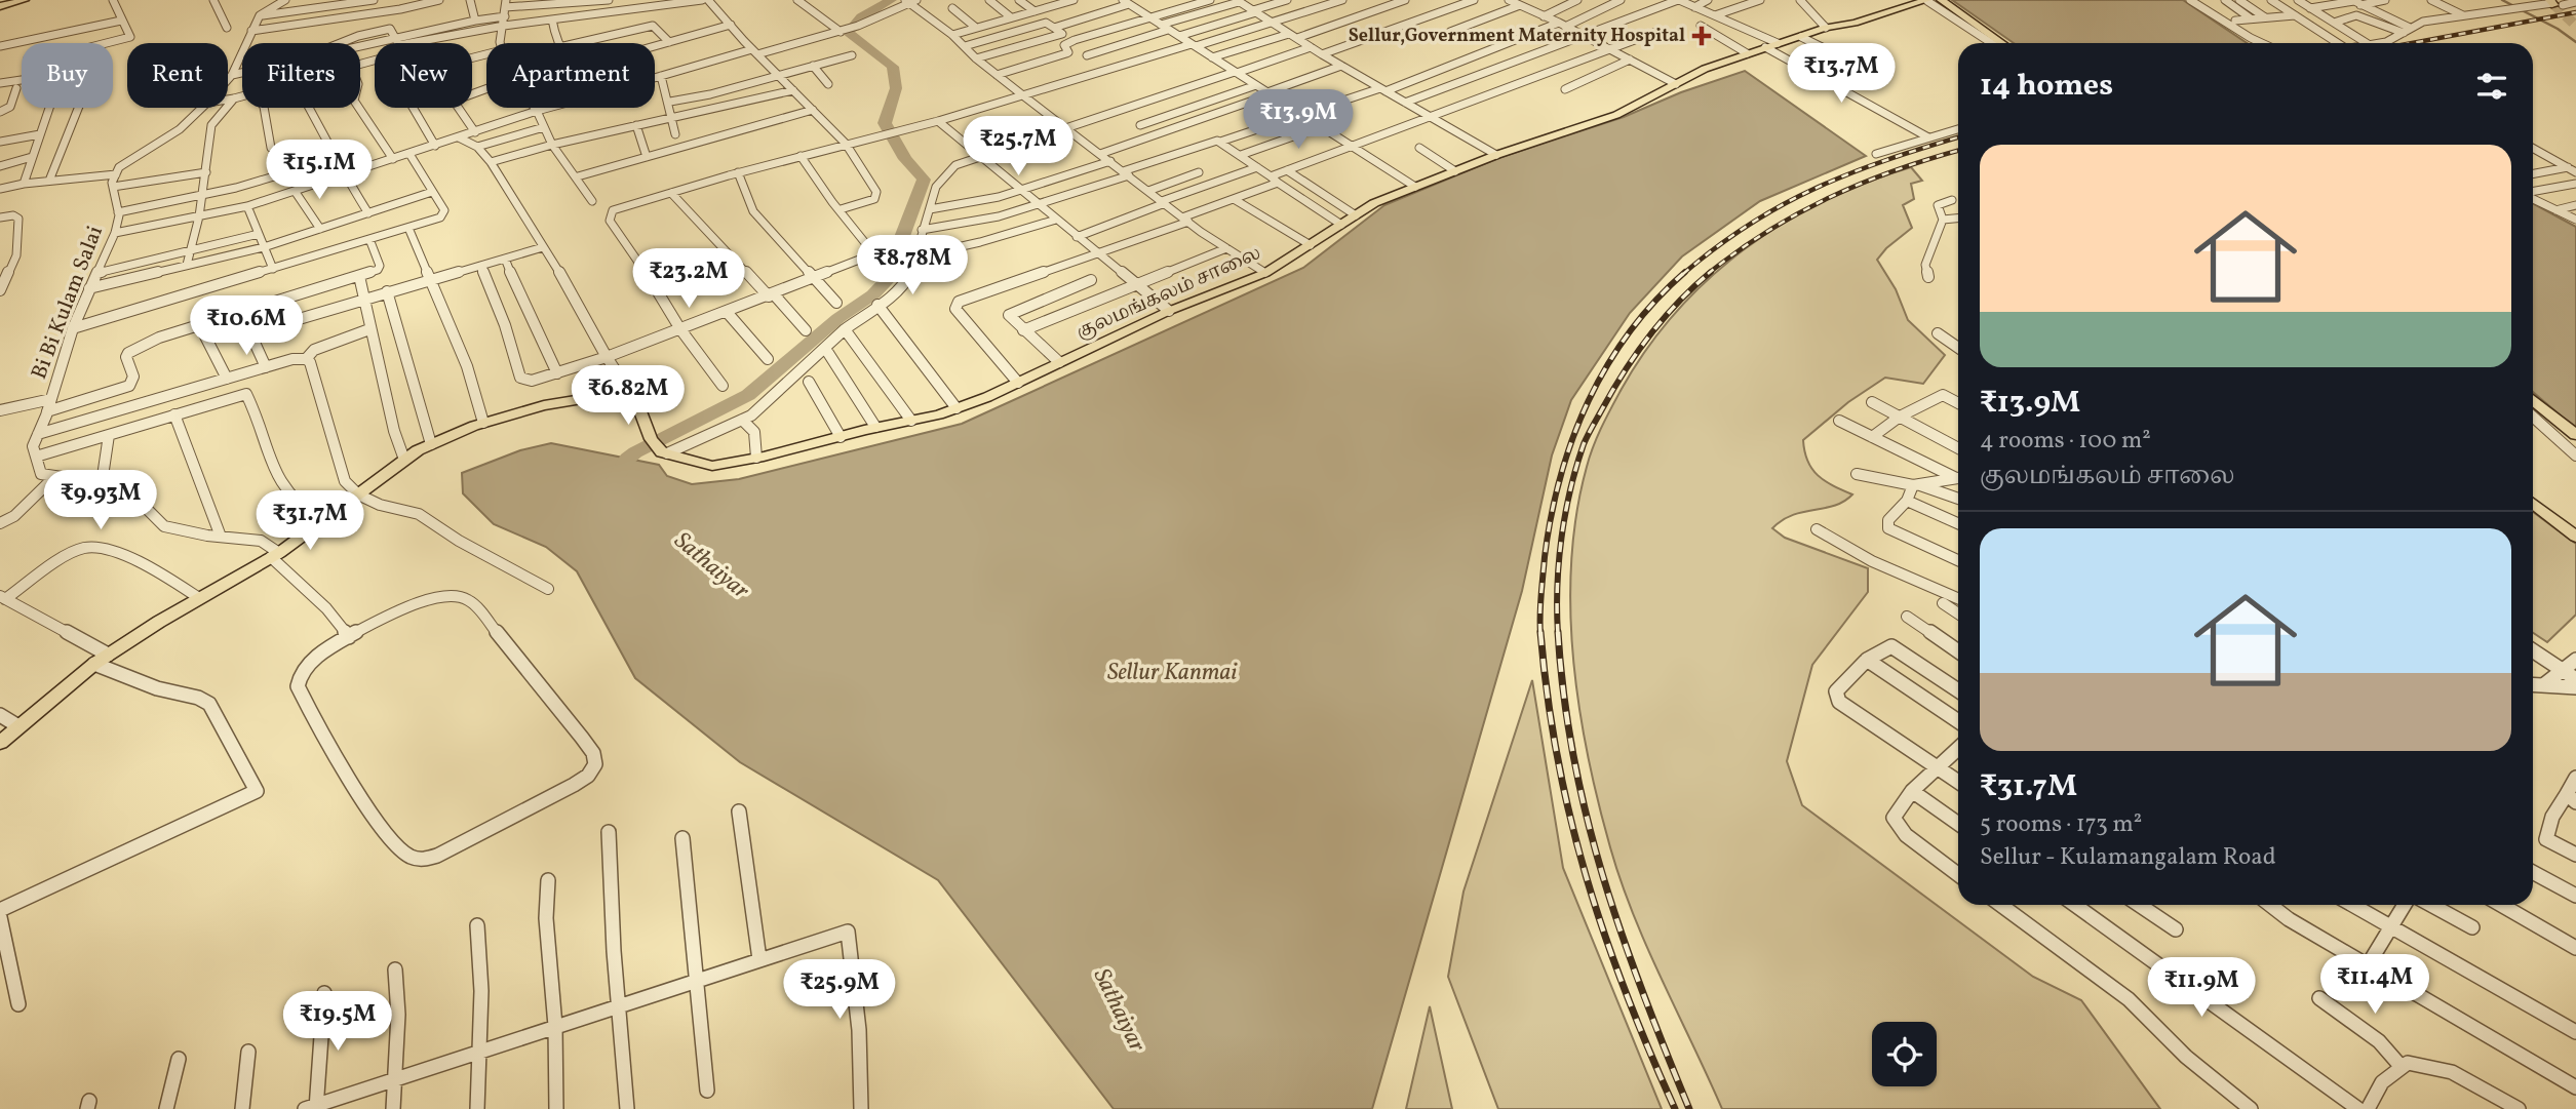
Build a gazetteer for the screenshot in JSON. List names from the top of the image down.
{
  "streets": {
    "main road": ["குலமங்கலம் சாலை"],
    "street": ["Bi Bi Kulam Salai"]
  },
  "water": ["Sathaiyar", "Sellur Kanmai"],
  "places": {
    "health": ["Sellur,Government Maternity Hospital"]
  },
  "page": {
    "price": [
      "₹13.7M",
      "₹13.9M",
      "₹25.7M",
      "₹15.1M",
      "₹8.78M",
      "₹23.2M",
      "₹10.6M",
      "₹6.82M",
      "₹9.93M",
      "₹31.7M",
      "₹11.4M",
      "₹11.9M",
      "₹25.9M",
      "₹19.5M"
    ],
    "chip": [
      "Buy",
      "Rent",
      "Filters",
      "New",
      "Apartment"
    ],
    "heading": "14 homes",
    "list": [
      {
        "name": "₹13.9M",
        "note": "4 rooms · 100 m² · குலமங்கலம் சாலை"
      },
      {
        "name": "₹31.7M",
        "note": "5 rooms · 173 m² · Sellur - Kulamangalam Road"
      }
    ]
  }
}
